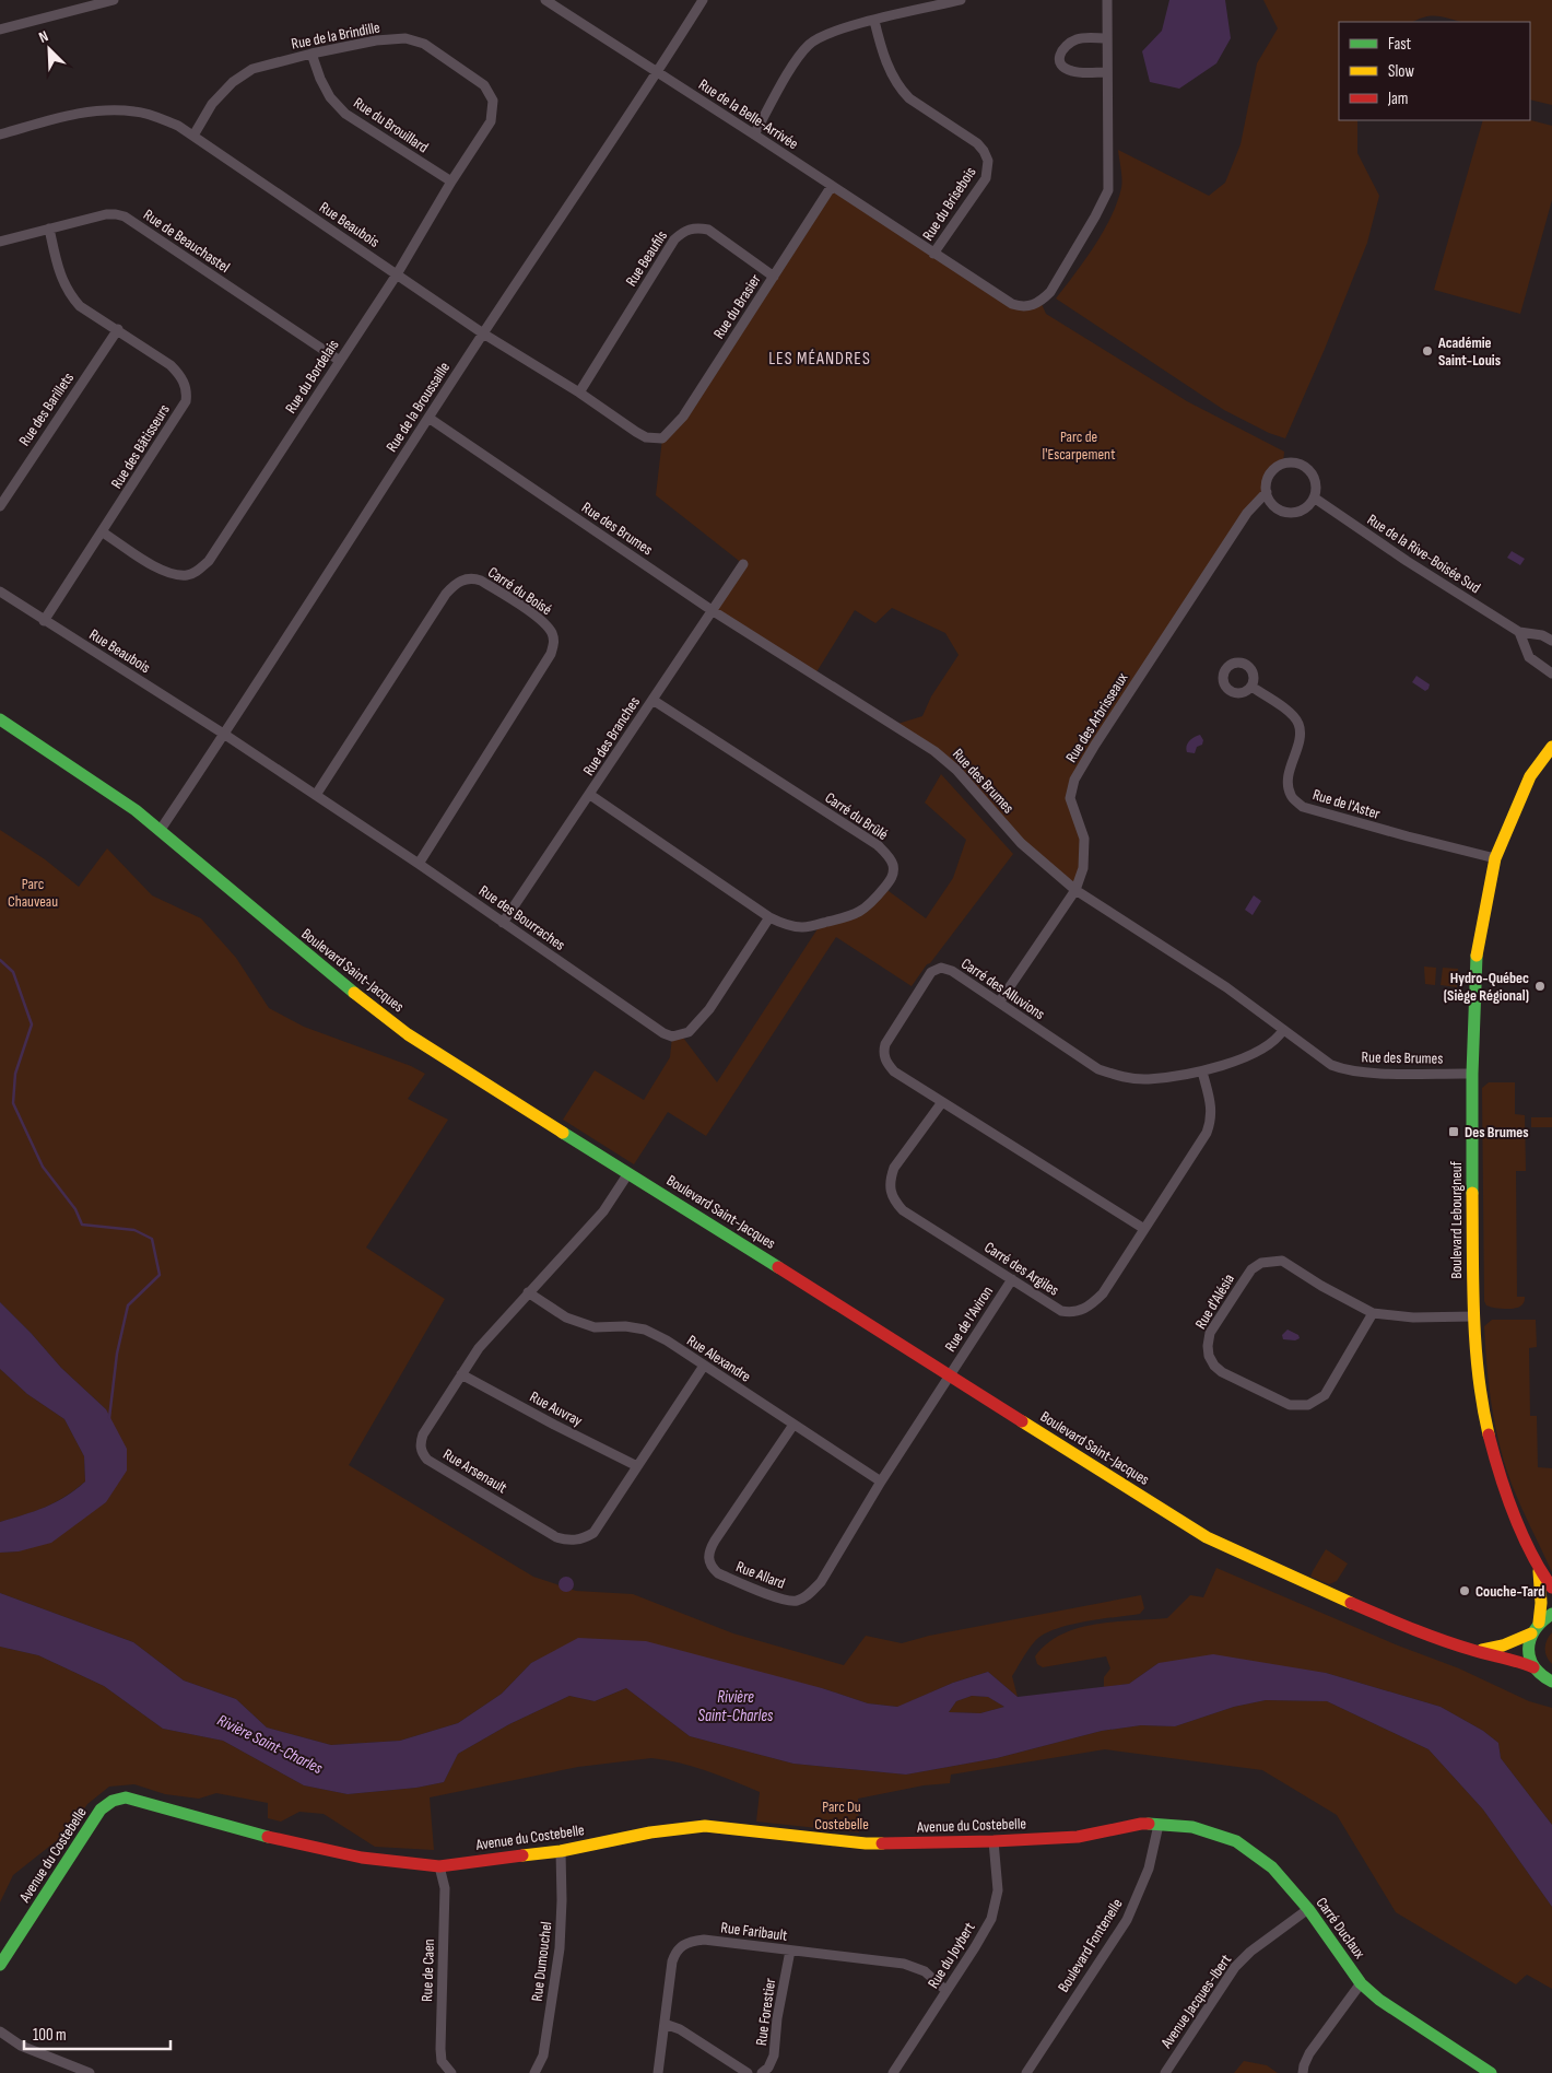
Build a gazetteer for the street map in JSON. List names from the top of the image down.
{
  "streets": {
    "street": [
      "Rue de la Brindille",
      "Rue de la Belle-Arrivée",
      "Rue du Brouillard",
      "Rue du Brisebois",
      "Rue Beaubois",
      "Rue de Beauchastel",
      "Rue Beaufils",
      "Rue du Brasier",
      "Rue du Bordelais",
      "Rue de la Broussaille",
      "Rue des Barillets",
      "Rue des Bâtisseurs",
      "Rue des Brumes",
      "Rue de la Rive-Boisée Sud",
      "Carré du Boisé",
      "Rue des Arbrisseaux",
      "Rue des Branches",
      "Rue de l'Aster",
      "Carré du Brûlé",
      "Rue des Bourraches",
      "Boulevard Saint-Jacques",
      "Carré des Alluvions",
      "Boulevard Lebourgneuf",
      "Carré des Argiles",
      "Rue d'Alésia",
      "Rue de l'Aviron",
      "Rue Alexandre",
      "Rue Auvray",
      "Rue Arsenault",
      "Rue Allard",
      "Avenue du Costebelle",
      "Carré Duclaux",
      "Rue Faribault",
      "Boulevard Fontenelle",
      "Rue du Joybert",
      "Rue Dumouchel",
      "Rue de Caen",
      "Avenue Jacques-Ibert",
      "Rue Forestier"
    ]
  },
  "crossings": [
    ["Rue de la Brindille", "Rue du Brouillard"],
    ["Rue de la Brindille", "Rue Beaubois"],
    ["Rue de la Brindille", "Rue du Bordelais"],
    ["Rue de la Belle-Arrivée", "Rue du Brisebois"],
    ["Rue de la Belle-Arrivée", "Rue du Brasier"],
    ["Rue de la Belle-Arrivée", "Rue de la Broussaille"],
    ["Rue du Brouillard", "Rue du Bordelais"],
    ["Rue Beaubois", "Rue Beaufils"],
    ["Rue Beaubois", "Rue du Brasier"],
    ["Rue Beaubois", "Rue du Bordelais"],
    ["Rue Beaubois", "Rue de la Broussaille"],
    ["Rue Beaubois", "Rue des Bâtisseurs"],
    ["Rue Beaubois", "Rue des Bourraches"],
    ["Rue de Beauchastel", "Rue du Bordelais"],
    ["Rue de Beauchastel", "Rue des Bâtisseurs"],
    ["Rue Beaufils", "Rue du Brasier"],
    ["Rue du Bordelais", "Rue des Bâtisseurs"],
    ["Rue de la Broussaille", "Rue des Brumes"],
    ["Rue de la Broussaille", "Rue des Bourraches"],
    ["Rue de la Broussaille", "Boulevard Saint-Jacques"],
    ["Rue des Barillets", "Rue des Bâtisseurs"],
    ["Rue des Brumes", "Rue des Arbrisseaux"],
    ["Rue des Brumes", "Rue des Branches"],
    ["Rue des Brumes", "Carré des Alluvions"],
    ["Rue des Brumes", "Boulevard Lebourgneuf"],
    ["Rue de la Rive-Boisée Sud", "Rue des Arbrisseaux"],
    ["Carré du Boisé", "Rue des Bourraches"],
    ["Rue des Arbrisseaux", "Carré des Alluvions"],
    ["Rue des Branches", "Carré du Brûlé"],
    ["Rue des Branches", "Rue des Bourraches"],
    ["Rue de l'Aster", "Boulevard Lebourgneuf"],
    ["Carré du Brûlé", "Rue des Bourraches"],
    ["Boulevard Saint-Jacques", "Rue de l'Aviron"],
    ["Boulevard Saint-Jacques", "Rue Arsenault"],
    ["Boulevard Saint-Jacques", "Rue Allard"],
    ["Carré des Alluvions", "Carré des Argiles"],
    ["Boulevard Lebourgneuf", "Rue d'Alésia"],
    ["Carré des Argiles", "Rue de l'Aviron"],
    ["Rue de l'Aviron", "Rue Allard"],
    ["Rue Alexandre", "Rue Arsenault"],
    ["Rue Alexandre", "Rue Allard"],
    ["Rue Auvray", "Rue Arsenault"],
    ["Avenue du Costebelle", "Carré Duclaux"],
    ["Avenue du Costebelle", "Boulevard Fontenelle"],
    ["Avenue du Costebelle", "Rue du Joybert"],
    ["Avenue du Costebelle", "Rue Dumouchel"],
    ["Avenue du Costebelle", "Rue de Caen"],
    ["Carré Duclaux", "Boulevard Fontenelle"],
    ["Carré Duclaux", "Avenue Jacques-Ibert"],
    ["Rue Faribault", "Rue du Joybert"],
    ["Rue Faribault", "Rue Forestier"]
  ],
  "districts": ["LES MÉANDRES"],
  "water": ["Rivière Saint-Charles"],
  "parks": ["Parc de l'Escarpement", "Parc Chauveau", "Parc Du Costebelle"],
  "places": {
    "other": ["Académie Saint-Louis", "Hydro-Québec (Siège Régional)", "Couche-Tard"],
    "transit": ["Des Brumes"]
  },
  "legend": ["Fast", "Slow", "Jam"],
  "scale_bar": "100 m",
  "north": "top left"
}
